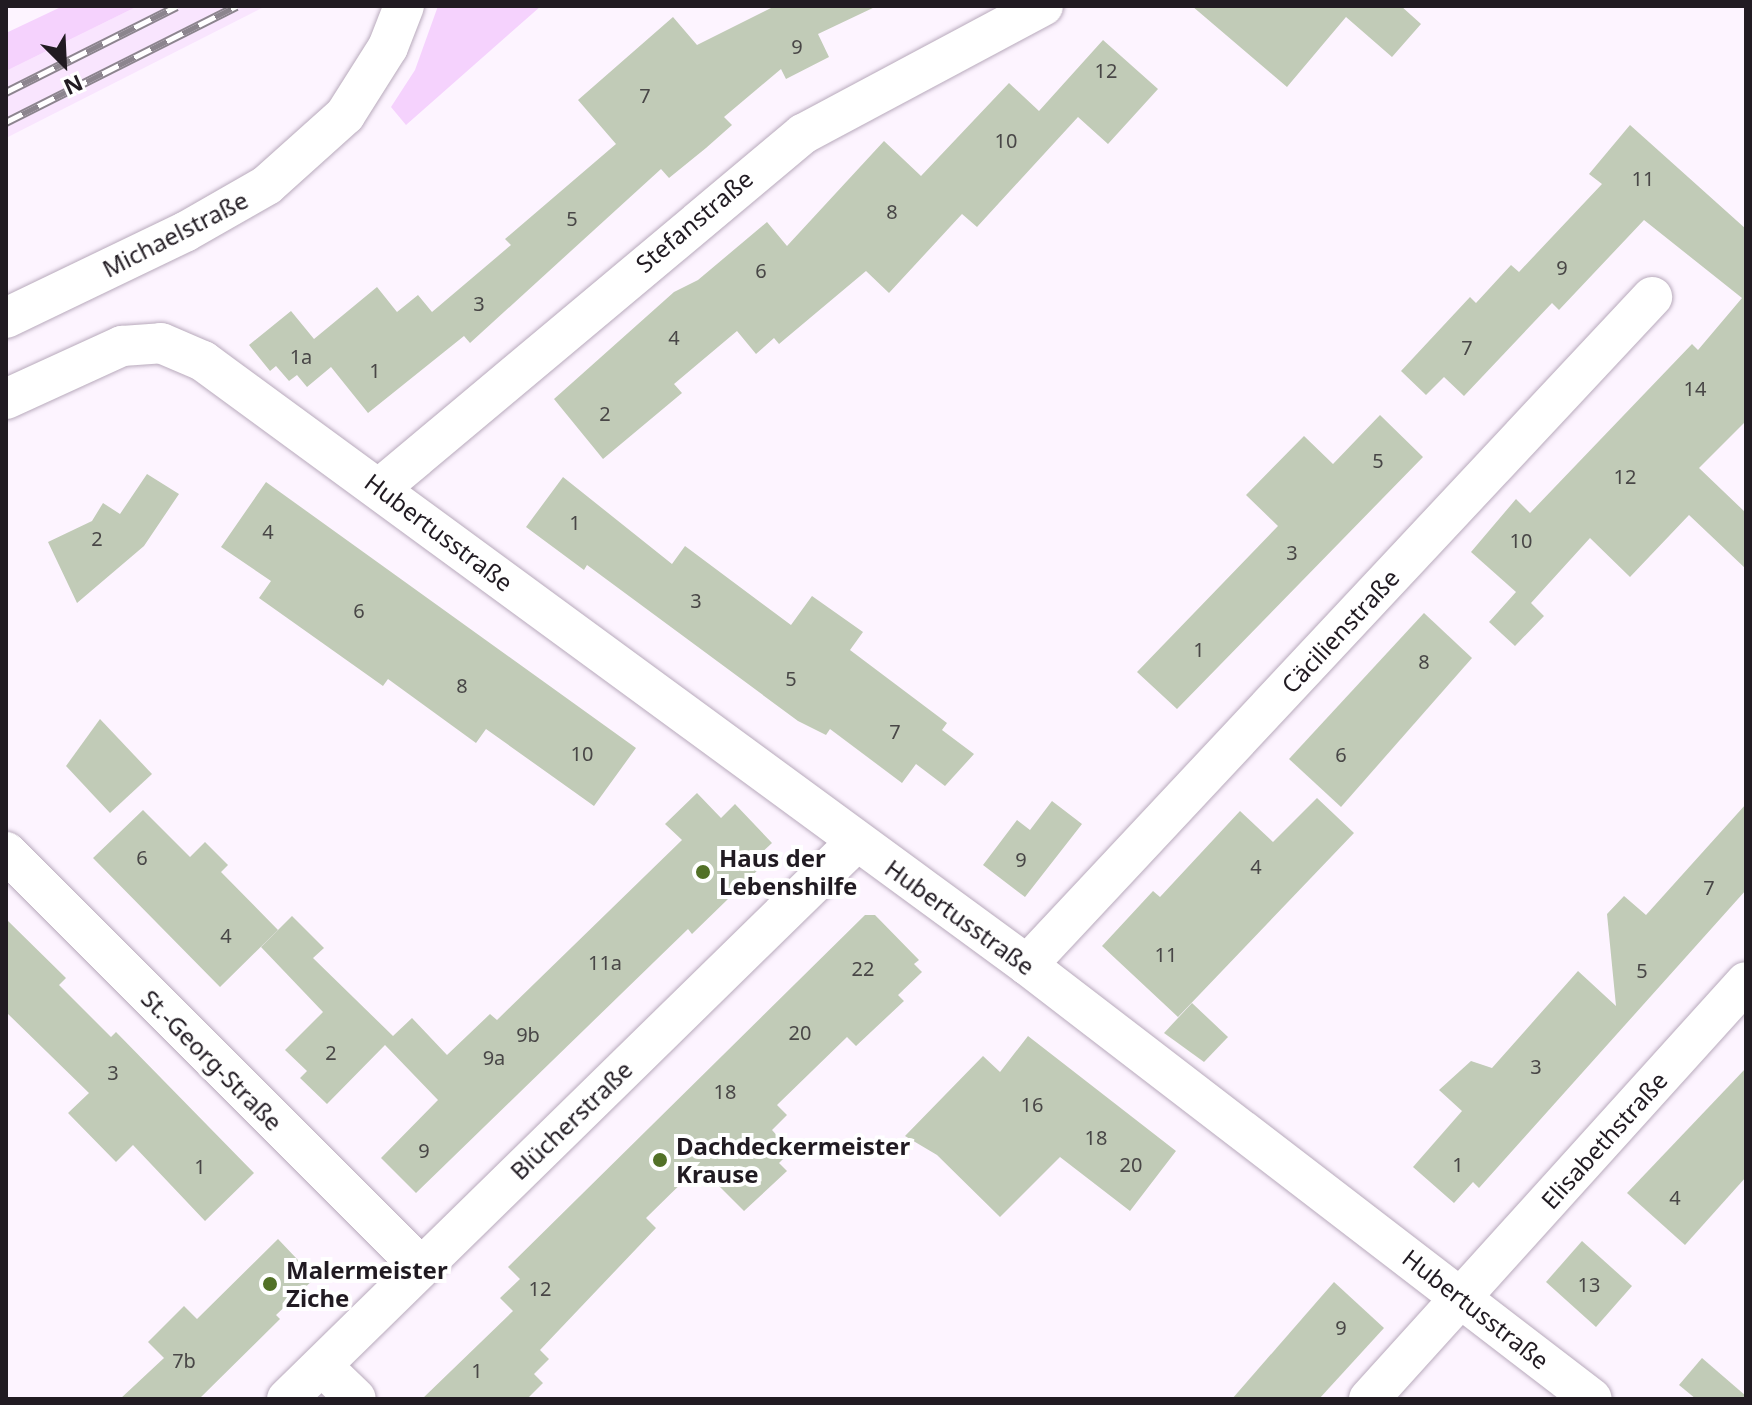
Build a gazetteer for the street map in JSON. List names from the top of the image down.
{
  "streets": {
    "street": [
      "Stefanstraße",
      "Michaelstraße",
      "Hubertusstraße",
      "Cäcilienstraße",
      "St.-Georg-Straße",
      "Blücherstraße",
      "Elisabethstraße"
    ]
  },
  "crossings": [
    ["Stefanstraße", "Hubertusstraße"],
    ["Hubertusstraße", "Cäcilienstraße"],
    ["Hubertusstraße", "Blücherstraße"],
    ["Hubertusstraße", "Elisabethstraße"],
    ["St.-Georg-Straße", "Blücherstraße"]
  ],
  "places": ["Haus der Lebenshilfe", "Dachdeckermeister Krause", "Malermeister Ziche"],
  "house_numbers": [
    "9",
    "12",
    "7",
    "10",
    "11",
    "8",
    "5",
    "9",
    "6",
    "3",
    "4",
    "7",
    "1a",
    "1",
    "14",
    "2",
    "5",
    "12",
    "1",
    "4",
    "2",
    "10",
    "3",
    "3",
    "6",
    "1",
    "8",
    "5",
    "8",
    "7",
    "10",
    "6",
    "6",
    "9",
    "4",
    "7",
    "4",
    "11",
    "11a",
    "22",
    "5",
    "20",
    "9b",
    "2",
    "9a",
    "3",
    "3",
    "18",
    "16",
    "18",
    "9",
    "20",
    "1",
    "1",
    "4",
    "13",
    "12",
    "9",
    "7b",
    "1"
  ],
  "north": "bottom right"
}
